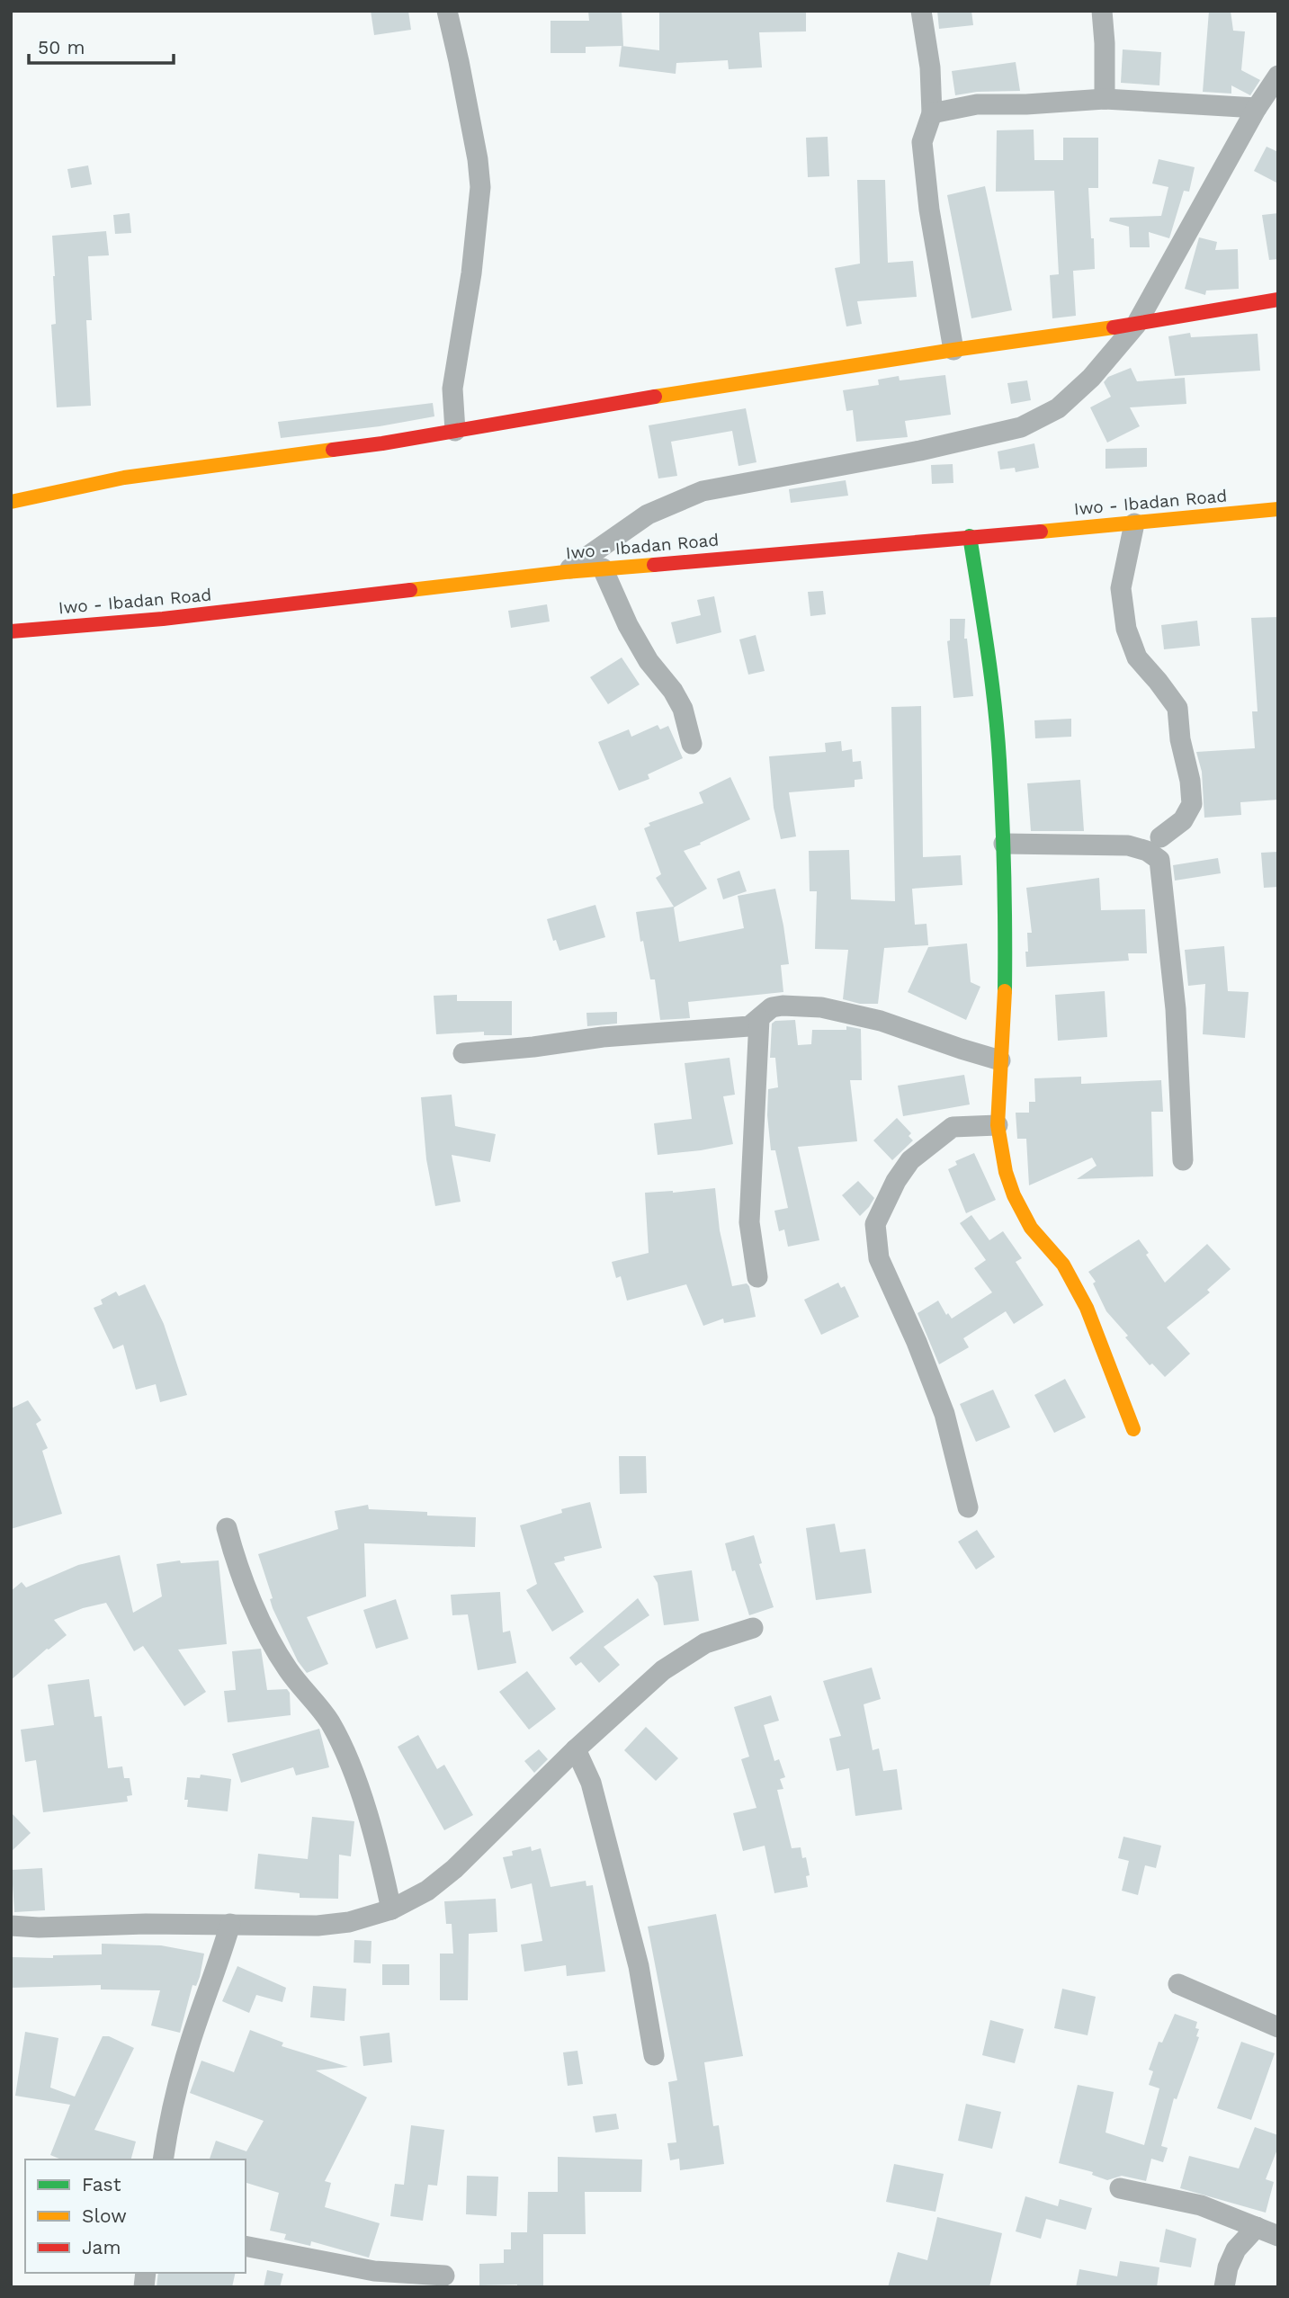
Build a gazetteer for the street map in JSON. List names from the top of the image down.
{
  "streets": {
    "street": ["Iwo - Ibadan Road"]
  },
  "legend": ["Fast", "Slow", "Jam"],
  "scale_bar": "50 m"
}
